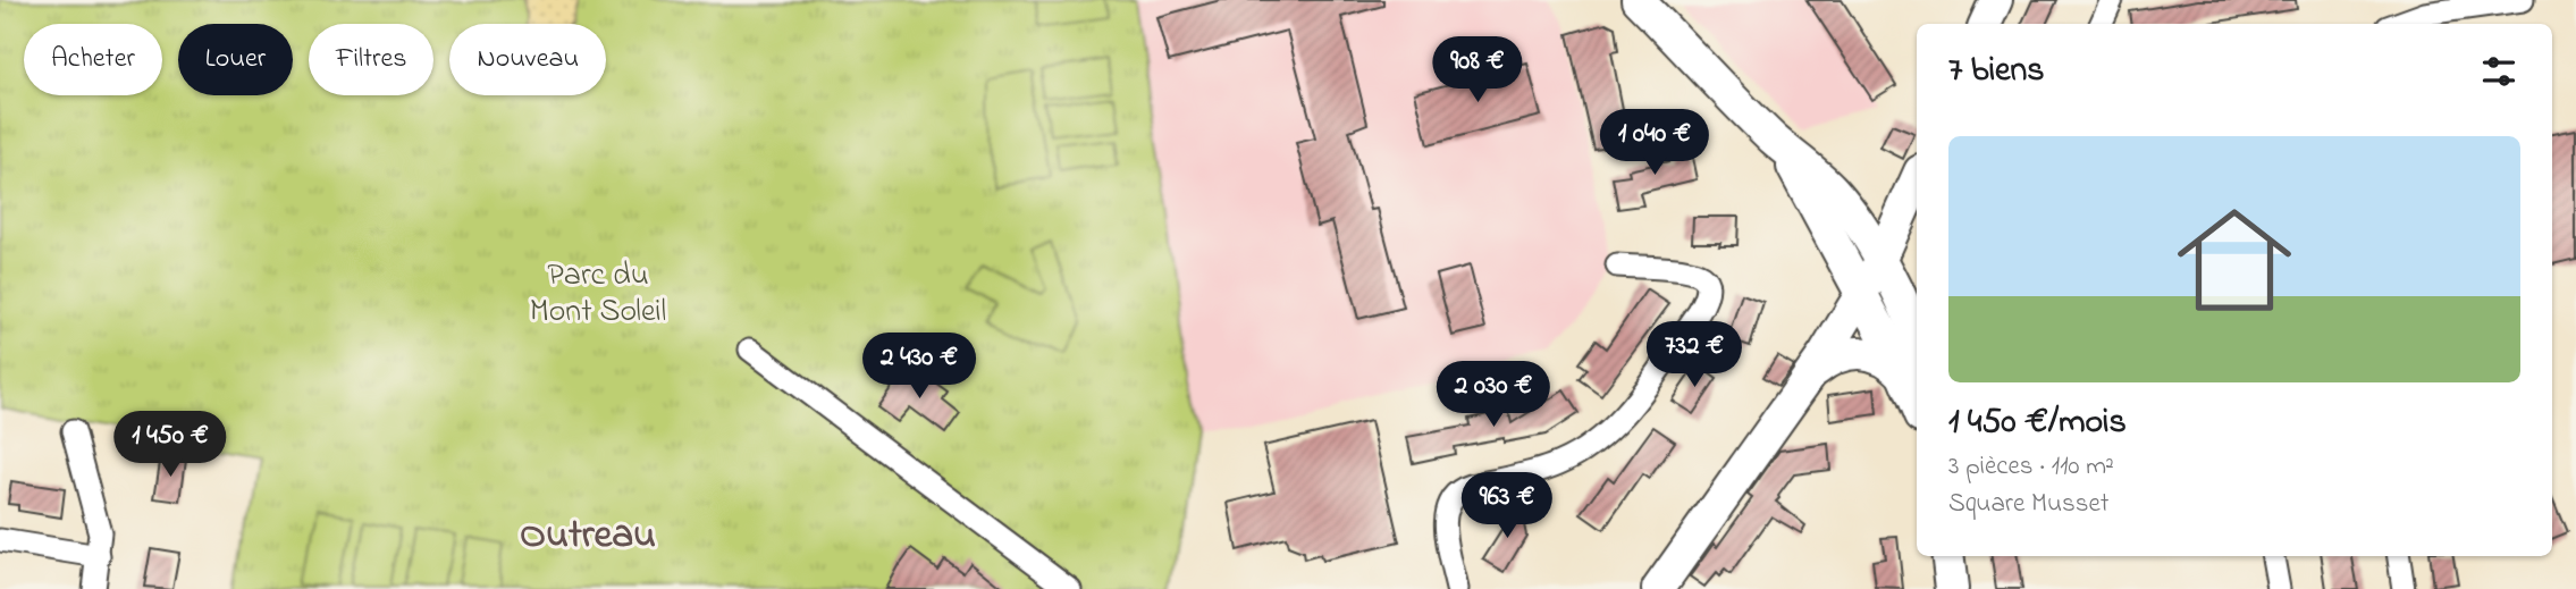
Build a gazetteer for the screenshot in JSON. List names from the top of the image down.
{
  "districts": ["Outreau"],
  "parks": ["Parc du Mont Soleil"],
  "page": {
    "chip": [
      "Acheter",
      "Louer",
      "Filtres",
      "Nouveau"
    ],
    "heading": "7 biens",
    "price": [
      "908 €",
      "1 040 €",
      "732 €",
      "2 430 €",
      "2 030 €",
      "1 450 €",
      "963 €"
    ],
    "list": [
      {
        "name": "1 450 €/mois",
        "note": "3 pièces · 110 m² · Square Musset"
      }
    ]
  }
}
